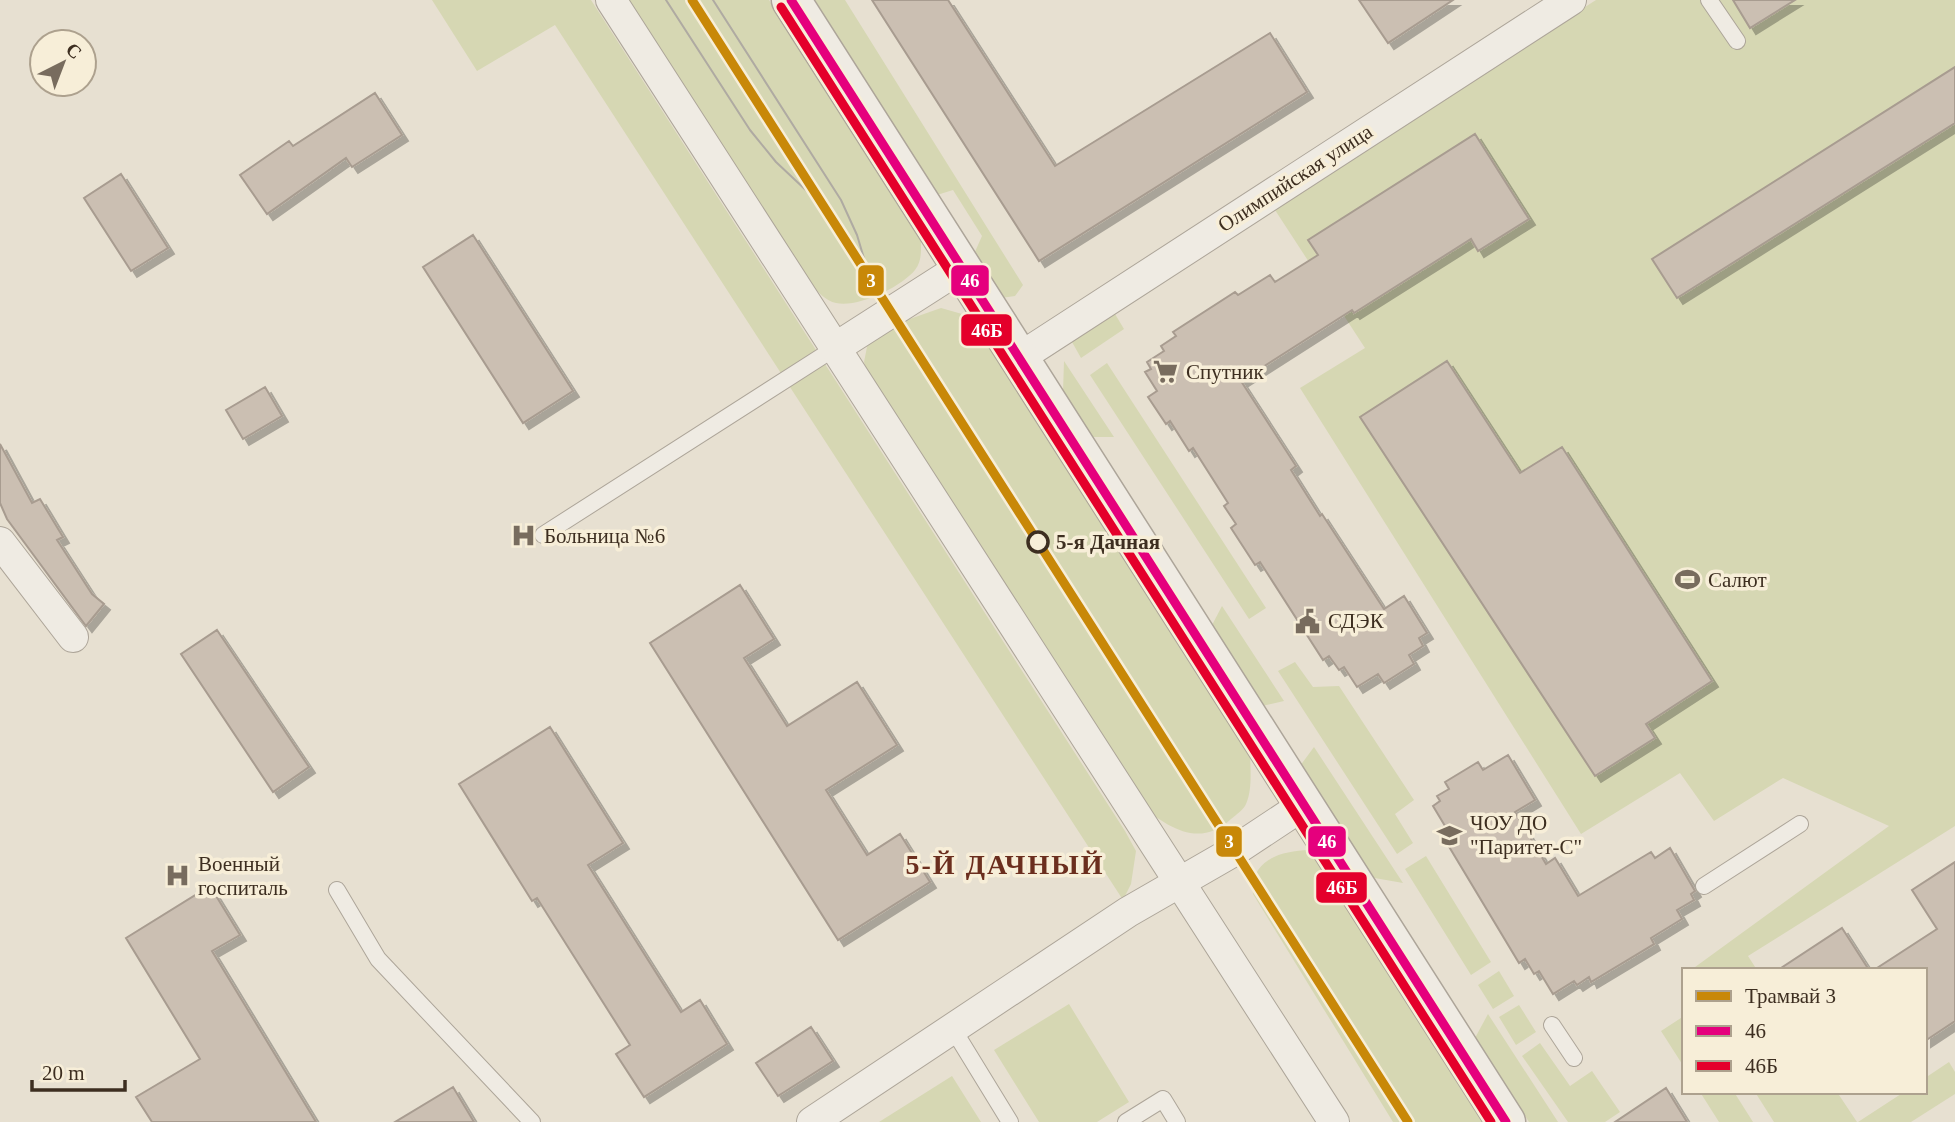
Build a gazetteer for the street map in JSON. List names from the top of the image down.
{
  "streets": {
    "street": ["Олимпийская улица"]
  },
  "districts": ["5-Й ДАЧНЫЙ"],
  "places": {
    "supermarket": ["Спутник"],
    "hospital": ["Больница №6", "Военный госпиталь"],
    "other": ["5-я Дачная"],
    "sports": ["Салют"],
    "public building": ["СДЭК"],
    "school or university": ["ЧОУ ДО \"Паритет-С\""]
  },
  "lines": ["tram line 3", "transit line 46", "transit line 46Б"],
  "legend": ["Трамвай 3", "46", "46Б"],
  "scale_bar": "20 m",
  "north": "top right"
}
